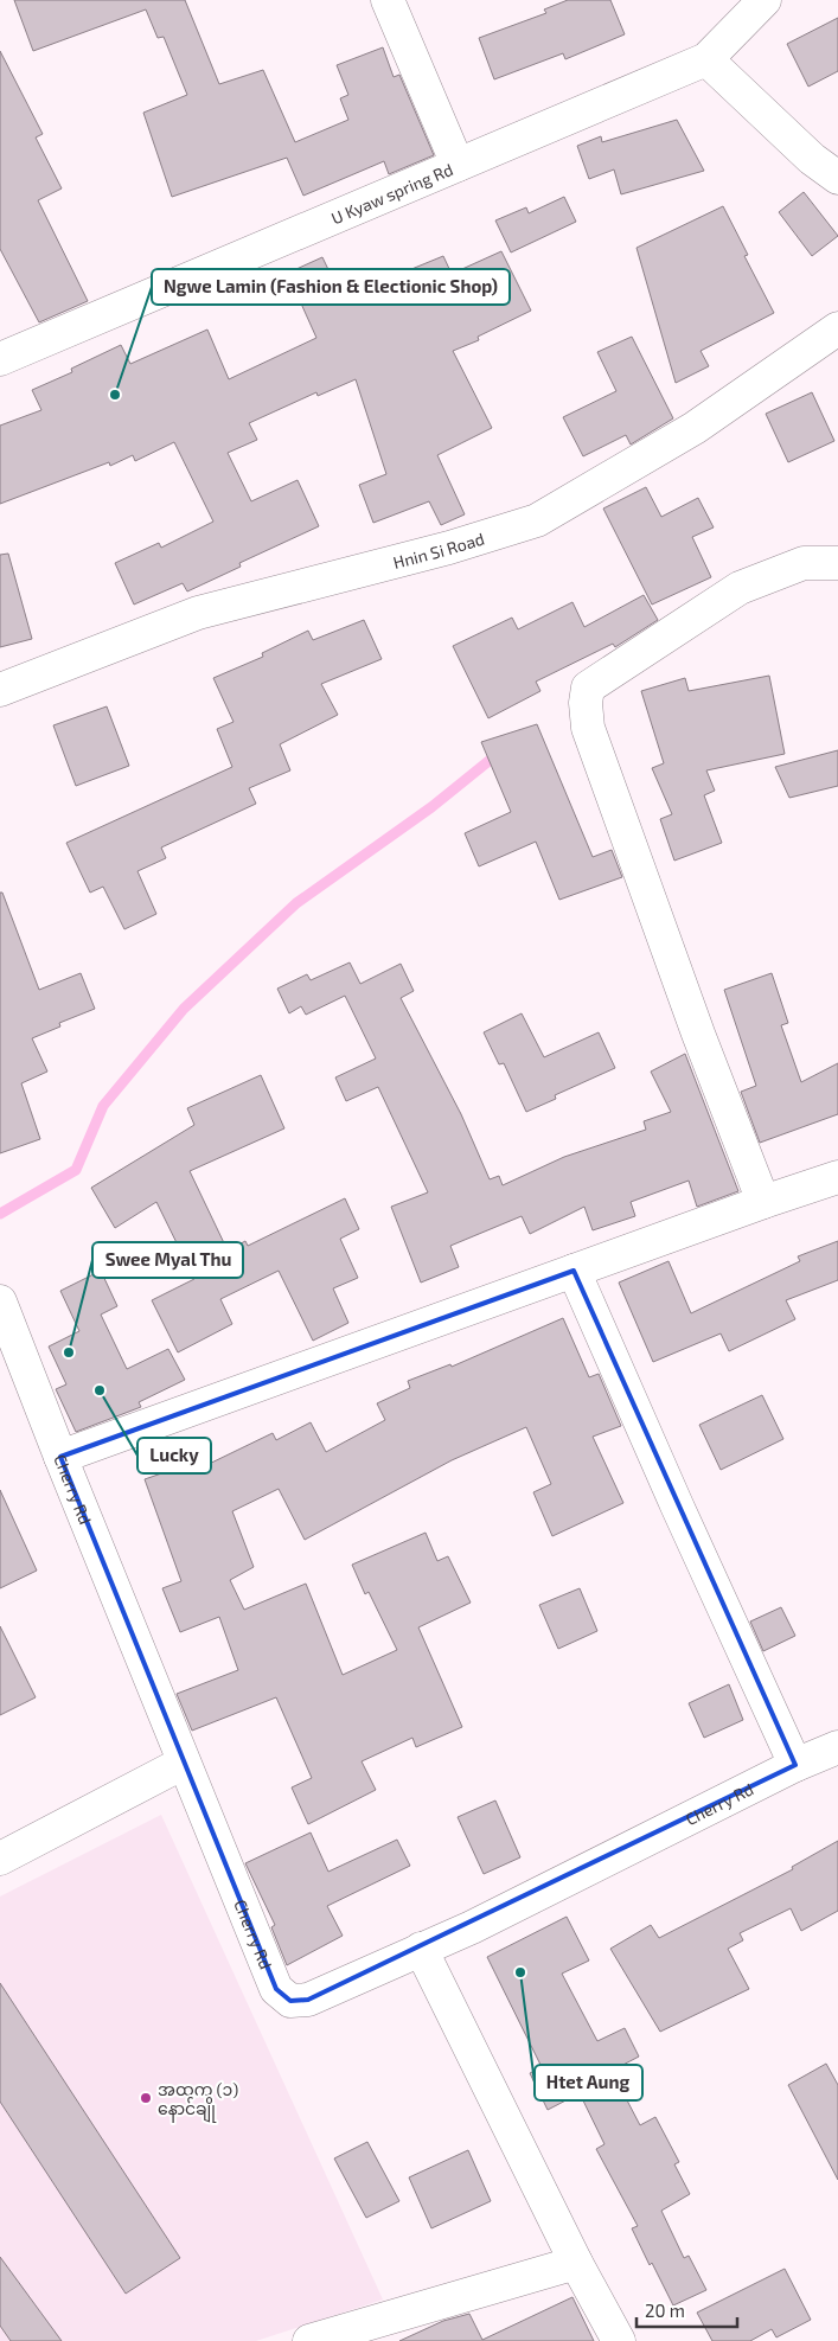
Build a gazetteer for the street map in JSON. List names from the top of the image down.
{
  "streets": {
    "street": ["U Kyaw spring Rd", "Hnin Si Road", "Cherry Rd"]
  },
  "places": [
    "Ngwe Lamin (Fashion & Electionic Shop)",
    "Swee Myal Thu",
    "Lucky",
    "Htet Aung",
    "အထက (၁) နောင်ချို"
  ],
  "scale_bar": "20 m"
}
